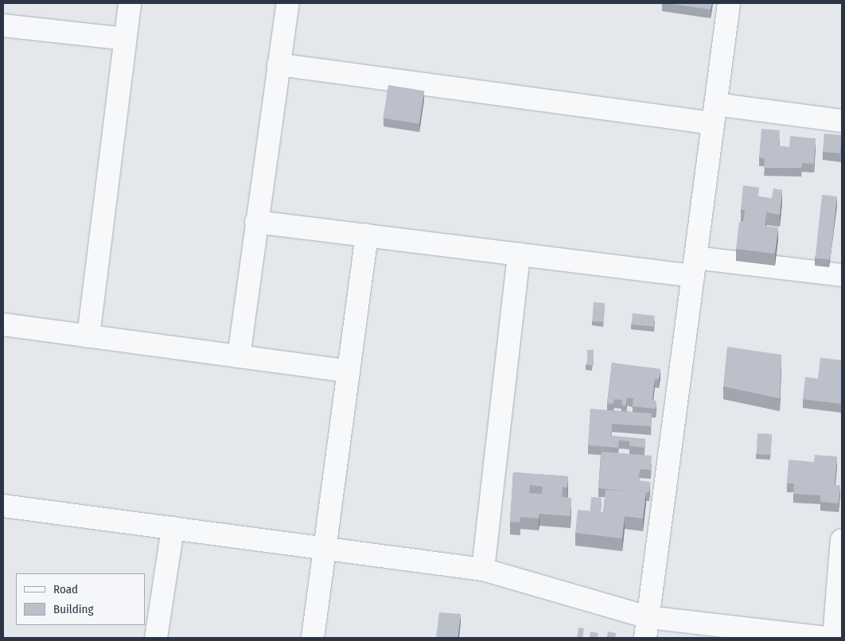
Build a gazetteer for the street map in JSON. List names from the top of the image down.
{
  "legend": ["Road", "Building"]
}
